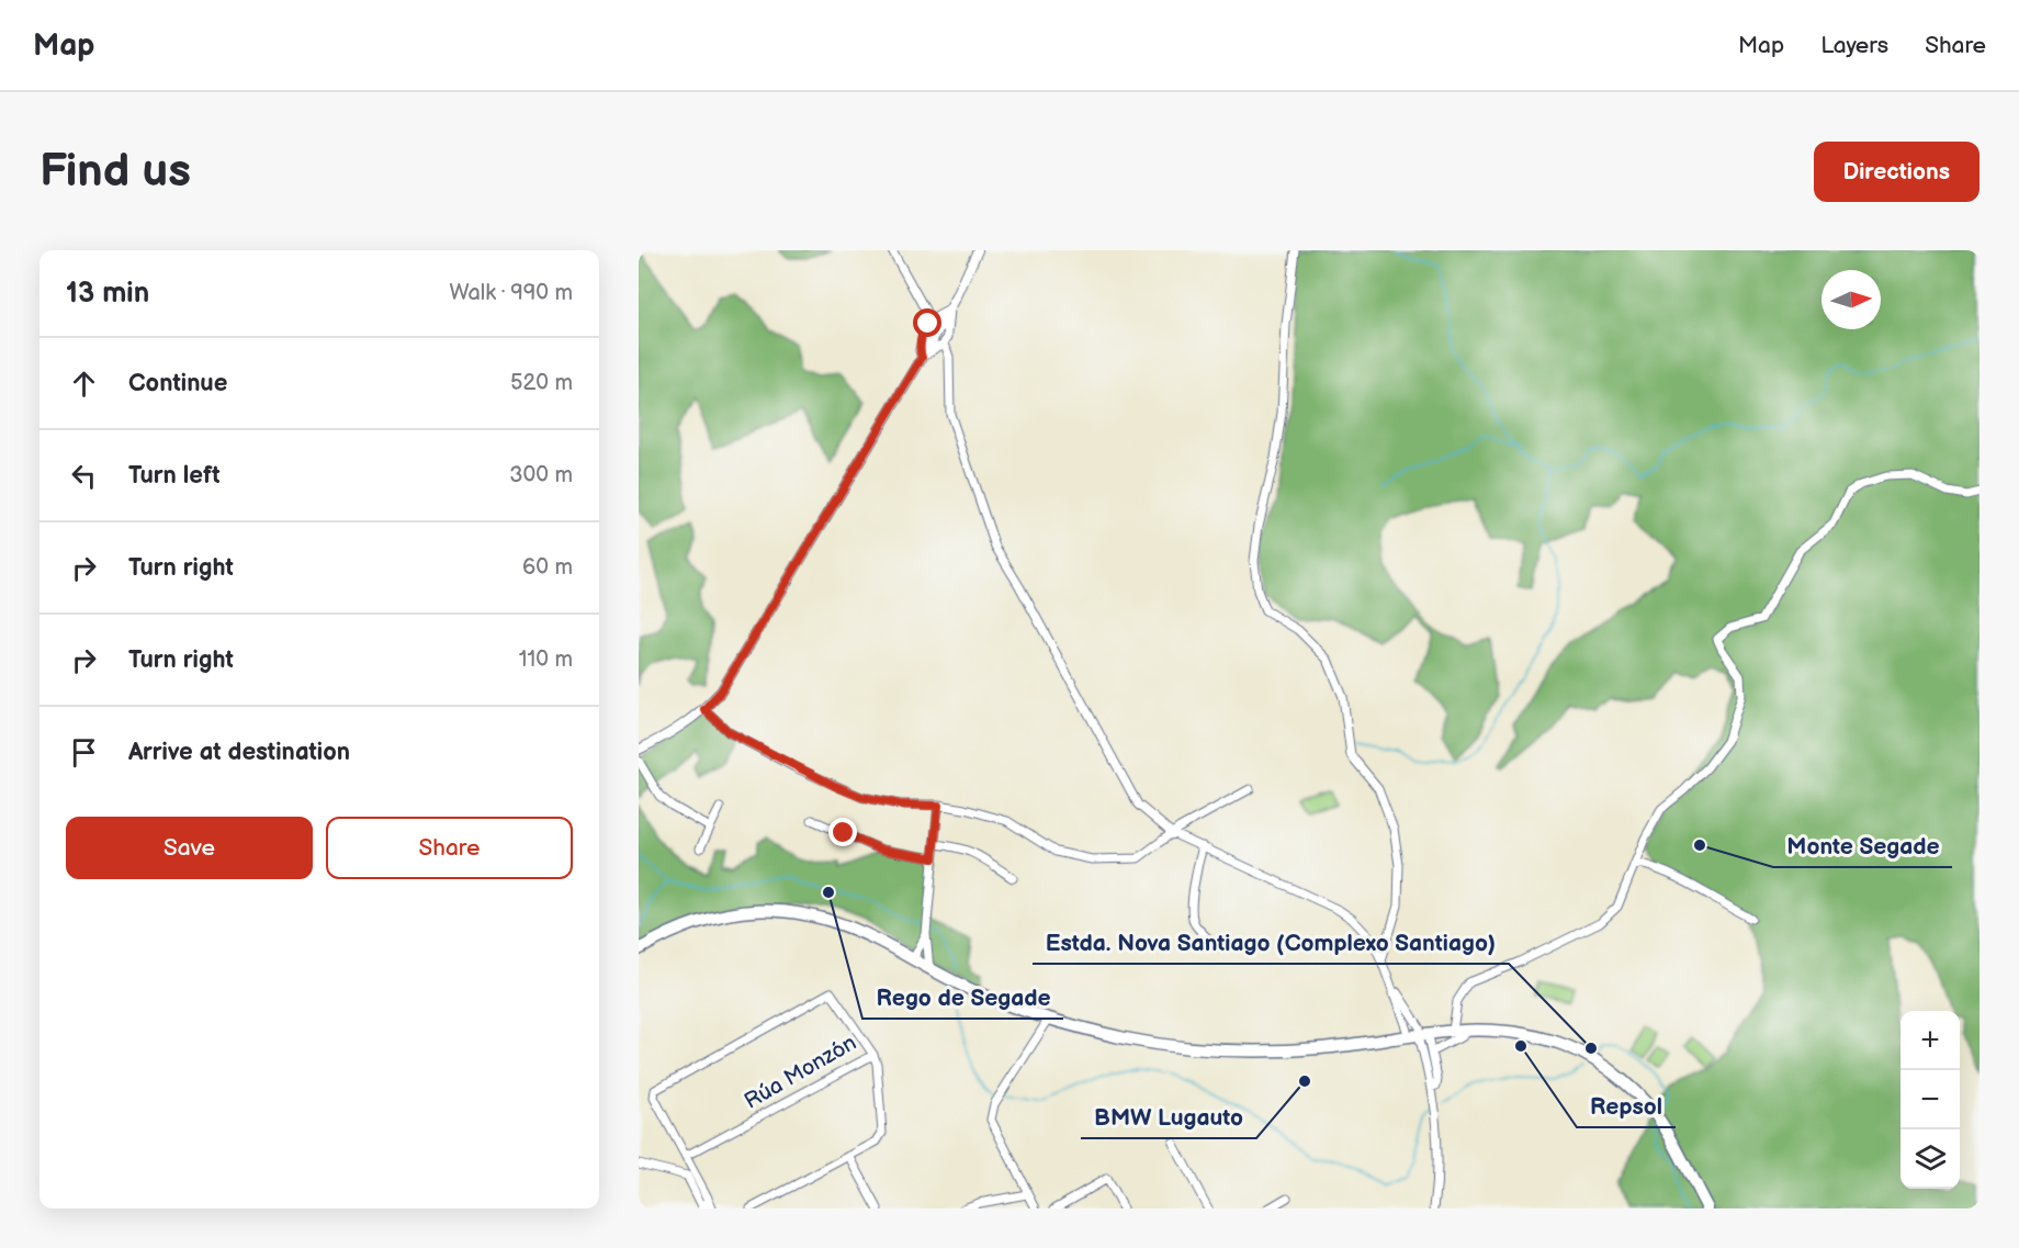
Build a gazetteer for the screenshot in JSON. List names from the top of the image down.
{
  "streets": {
    "street": ["Rúa Monzón"]
  },
  "places": [
    "Monte Segade",
    "Rego de Segade",
    "Repsol",
    "Estda. Nova Santiago (Complexo Santiago)",
    "BMW Lugauto"
  ],
  "north": "right",
  "page": {
    "header": "Map",
    "nav": ["Map", "Layers", "Share"],
    "buttons": [
      "Directions",
      ["Save", "Share"]
    ],
    "title": "Find us",
    "heading": ["13 min", "Walk · 990 m"],
    "list": [
      ["Continue", "520 m"],
      ["Turn left", "300 m"],
      ["Turn right", "60 m"],
      ["Turn right", "110 m"],
      "Arrive at destination"
    ],
    "map_buttons": ["+", "−"]
  }
}
